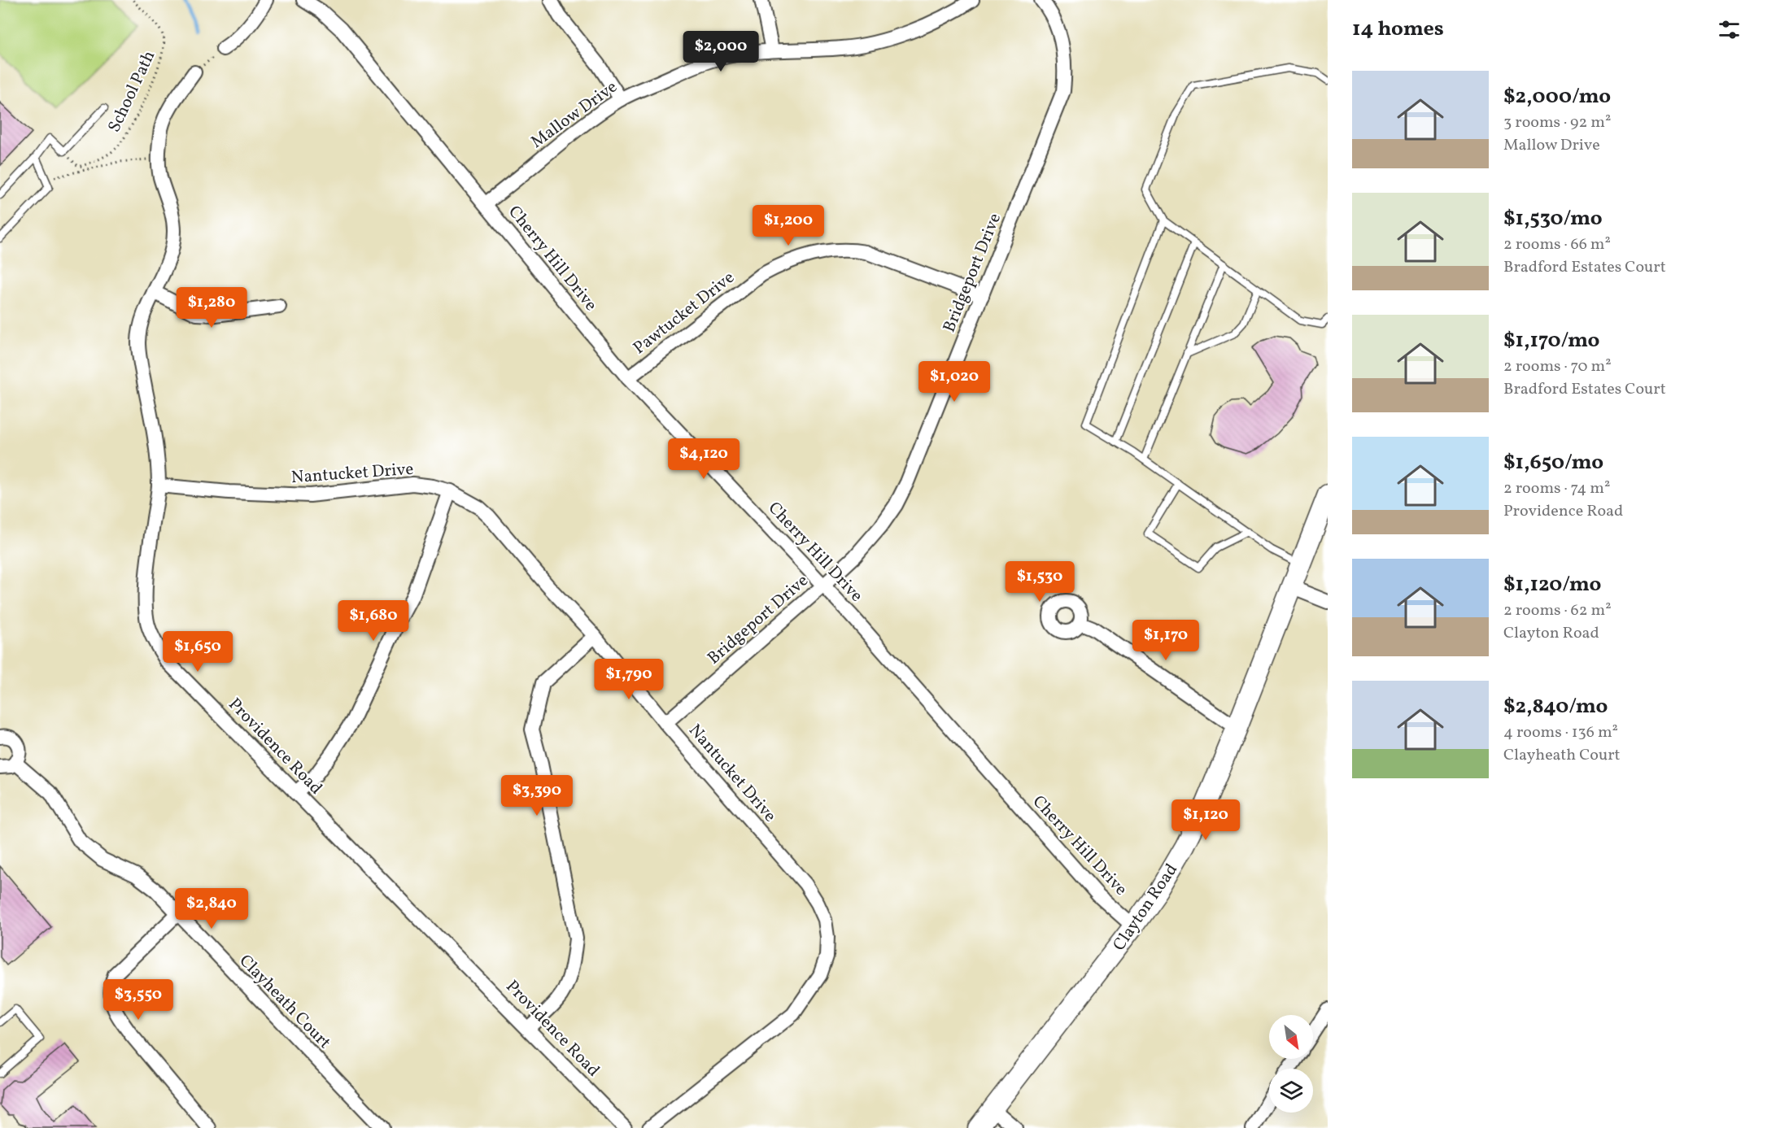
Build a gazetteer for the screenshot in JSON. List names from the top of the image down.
{
  "streets": {
    "main road": ["Clayton Road"],
    "street": [
      "Mallow Drive",
      "Cherry Hill Drive",
      "Bridgeport Drive",
      "Pawtucket Drive",
      "Nantucket Drive",
      "Providence Road",
      "Clayheath Court"
    ],
    "path": ["School Path"]
  },
  "crossings": [
    ["Mallow Drive", "Cherry Hill Drive"],
    ["Cherry Hill Drive", "Bridgeport Drive"],
    ["Cherry Hill Drive", "Pawtucket Drive"],
    ["Cherry Hill Drive", "Clayton Road"],
    ["Bridgeport Drive", "Pawtucket Drive"],
    ["Bridgeport Drive", "Nantucket Drive"],
    ["Nantucket Drive", "Providence Road"]
  ],
  "north": "bottom right",
  "page": {
    "heading": "14 homes",
    "price": [
      "$2,000",
      "$1,200",
      "$1,280",
      "$1,020",
      "$4,120",
      "$1,530",
      "$1,680",
      "$1,170",
      "$1,650",
      "$1,790",
      "$3,390",
      "$1,120",
      "$2,840",
      "$3,550"
    ],
    "list": [
      {
        "name": "$2,000/mo",
        "note": "3 rooms · 92 m² · Mallow Drive"
      },
      {
        "name": "$1,530/mo",
        "note": "2 rooms · 66 m² · Bradford Estates Court"
      },
      {
        "name": "$1,170/mo",
        "note": "2 rooms · 70 m² · Bradford Estates Court"
      },
      {
        "name": "$1,650/mo",
        "note": "2 rooms · 74 m² · Providence Road"
      },
      {
        "name": "$1,120/mo",
        "note": "2 rooms · 62 m² · Clayton Road"
      },
      {
        "name": "$2,840/mo",
        "note": "4 rooms · 136 m² · Clayheath Court"
      }
    ]
  }
}
